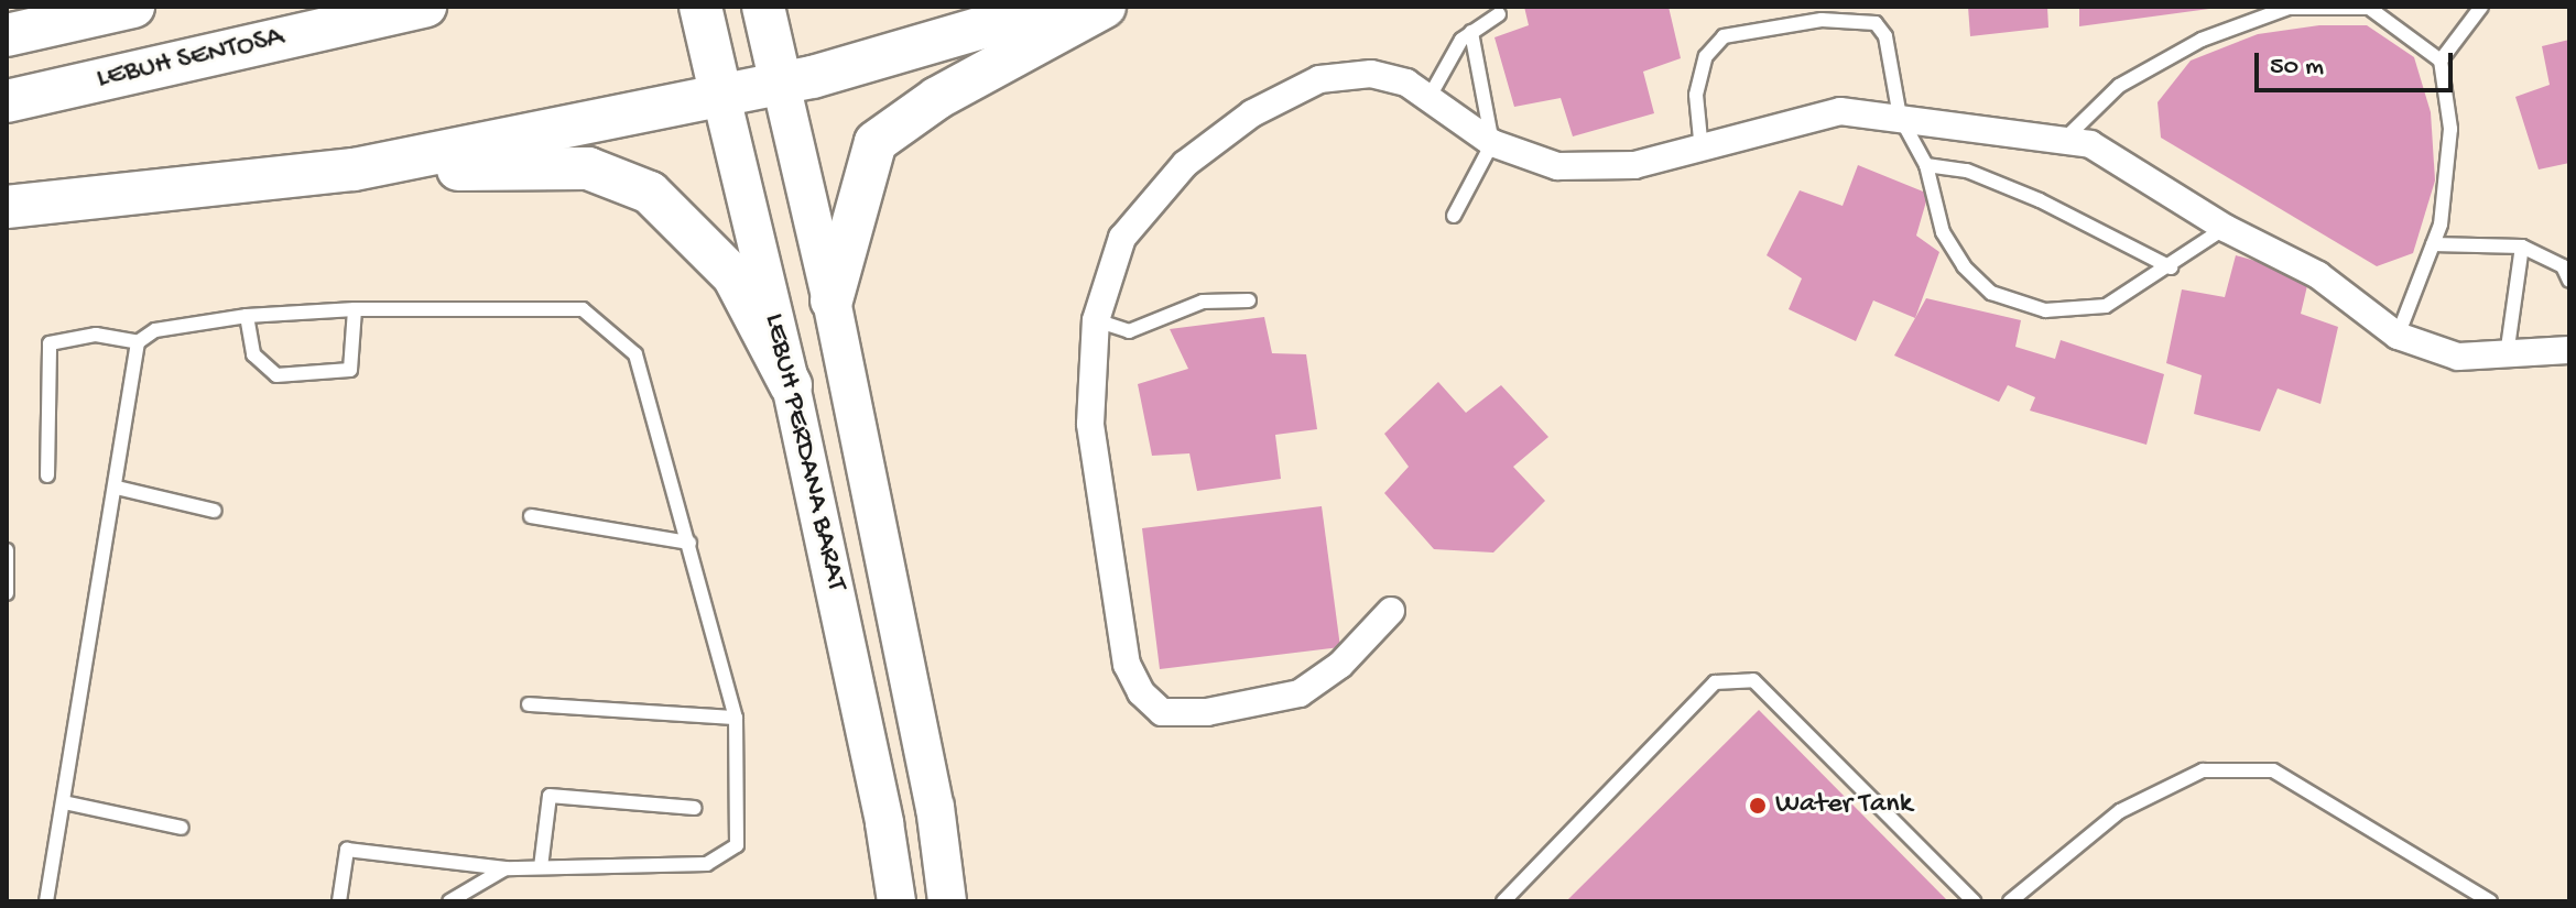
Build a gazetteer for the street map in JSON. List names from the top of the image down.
{
  "streets": {
    "main road": ["LEBUH SENTOSA", "LEBUH PERDANA BARAT"]
  },
  "places": ["Water Tank"],
  "scale_bar": "50 m"
}
